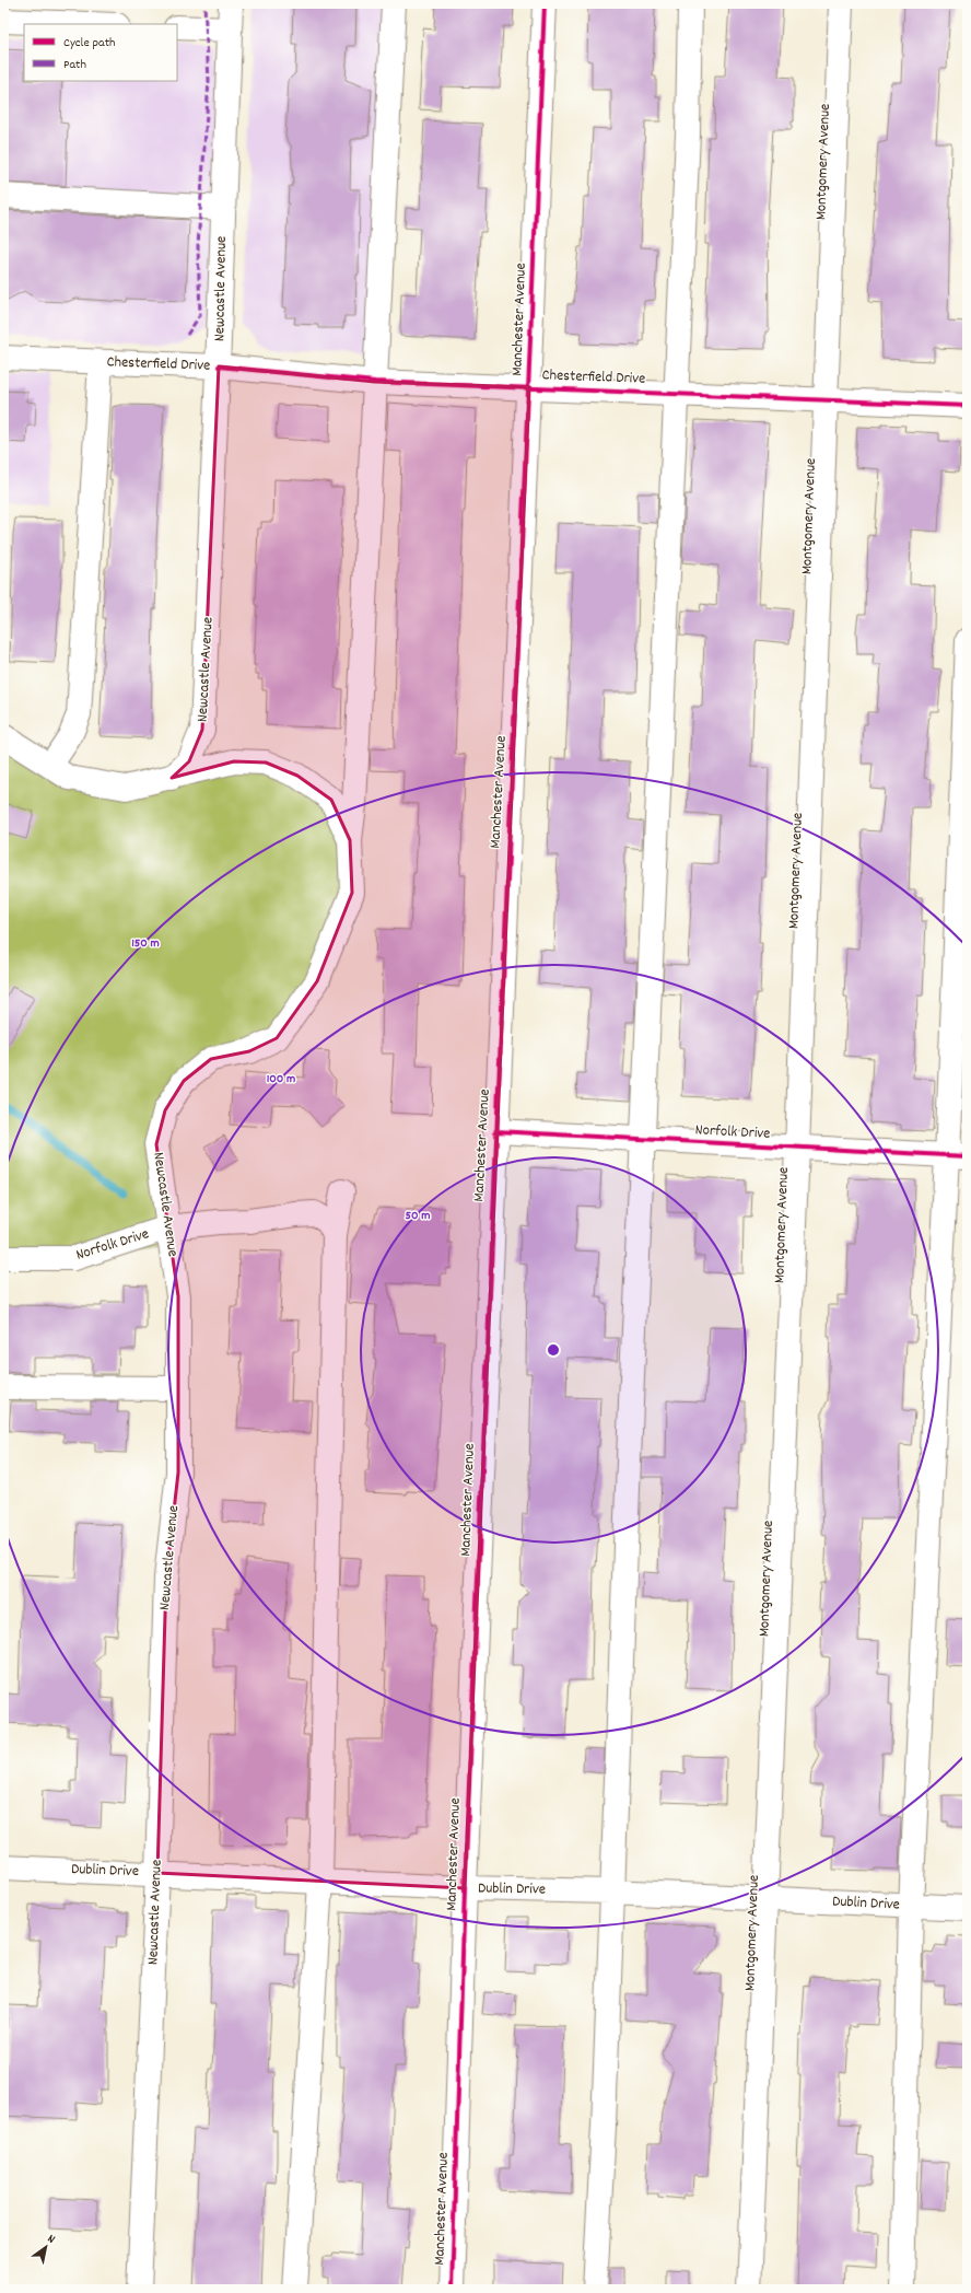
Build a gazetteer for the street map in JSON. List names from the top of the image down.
{
  "streets": {
    "street": [
      "Montgomery Avenue",
      "Newcastle Avenue",
      "Manchester Avenue",
      "Chesterfield Drive",
      "Norfolk Drive",
      "Dublin Drive"
    ]
  },
  "crossings": [
    ["Montgomery Avenue", "Chesterfield Drive"],
    ["Montgomery Avenue", "Norfolk Drive"],
    ["Montgomery Avenue", "Dublin Drive"],
    ["Newcastle Avenue", "Chesterfield Drive"],
    ["Newcastle Avenue", "Norfolk Drive"],
    ["Newcastle Avenue", "Dublin Drive"],
    ["Manchester Avenue", "Chesterfield Drive"],
    ["Manchester Avenue", "Norfolk Drive"],
    ["Manchester Avenue", "Dublin Drive"]
  ],
  "legend": ["Cycle path", "Path"],
  "north": "top right",
  "rings": ["150 m", "100 m", "50 m"]
}
